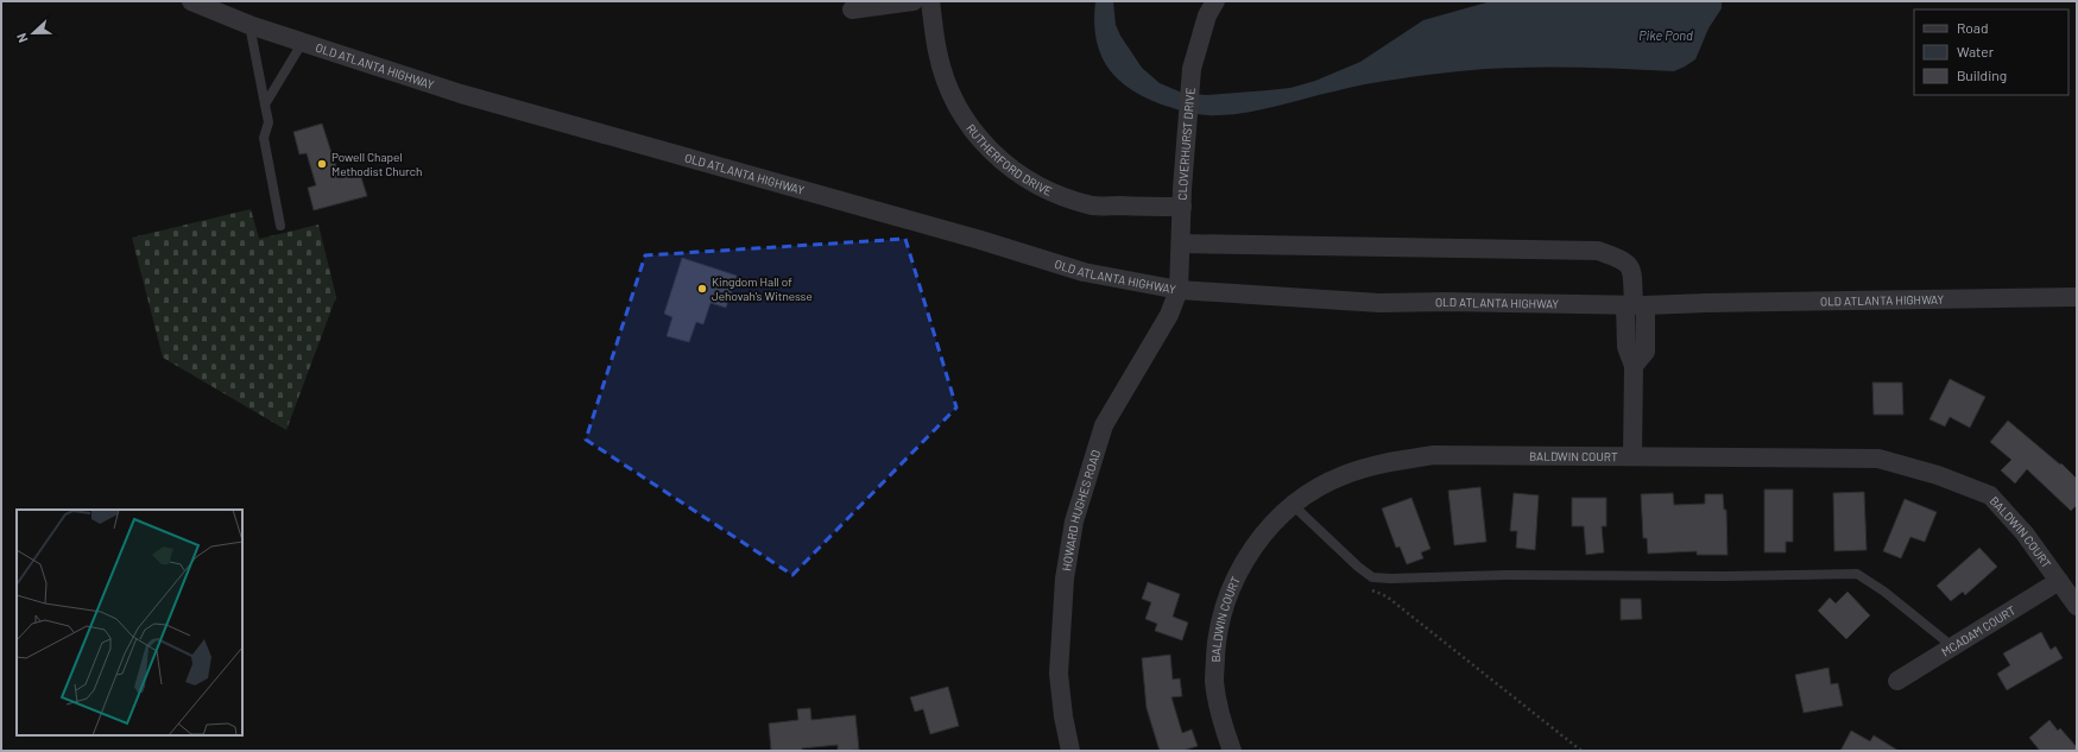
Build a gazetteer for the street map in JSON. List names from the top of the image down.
{
  "streets": {
    "street": [
      "OLD ATLANTA HIGHWAY",
      "CLOVERHURST DRIVE",
      "RUTHERFORD DRIVE",
      "BALDWIN COURT",
      "HOWARD HUGHES ROAD",
      "MCADAM COURT"
    ]
  },
  "crossings": [
    ["OLD ATLANTA HIGHWAY", "CLOVERHURST DRIVE"],
    ["OLD ATLANTA HIGHWAY", "HOWARD HUGHES ROAD"],
    ["CLOVERHURST DRIVE", "RUTHERFORD DRIVE"],
    ["CLOVERHURST DRIVE", "HOWARD HUGHES ROAD"],
    ["BALDWIN COURT", "MCADAM COURT"]
  ],
  "water": ["Pike Pond"],
  "places": ["Powell Chapel Methodist Church", "Kingdom Hall of Jehovah’s Witnesse"],
  "legend": ["Road", "Water", "Building"],
  "north": "left"
}
